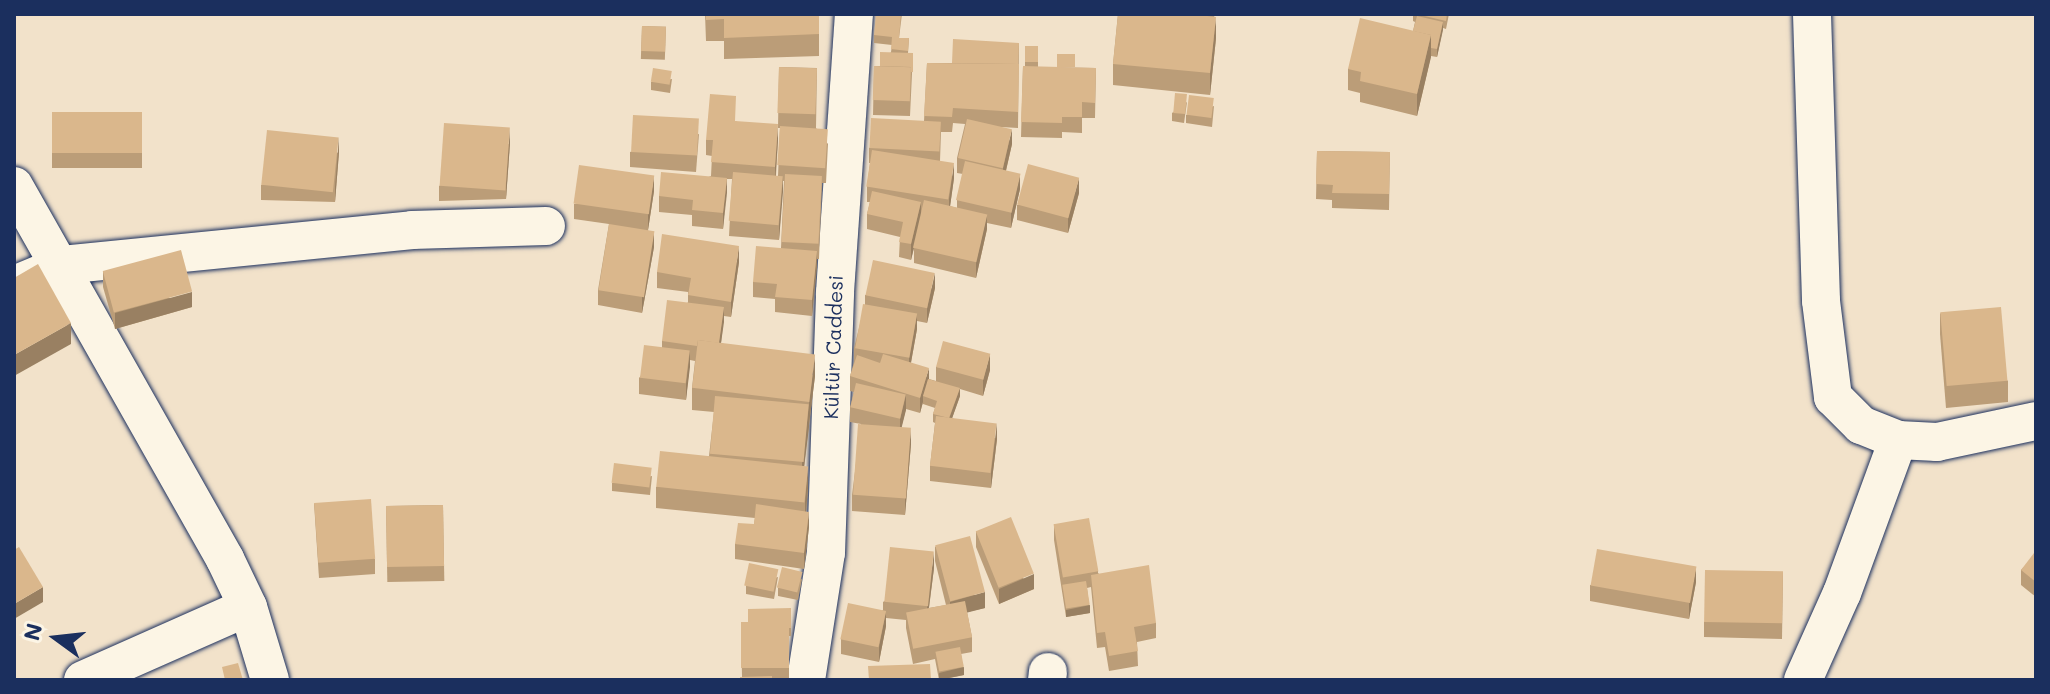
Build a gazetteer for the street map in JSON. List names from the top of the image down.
{
  "streets": {
    "street": ["Kültür Caddesi"]
  },
  "north": "left"
}
